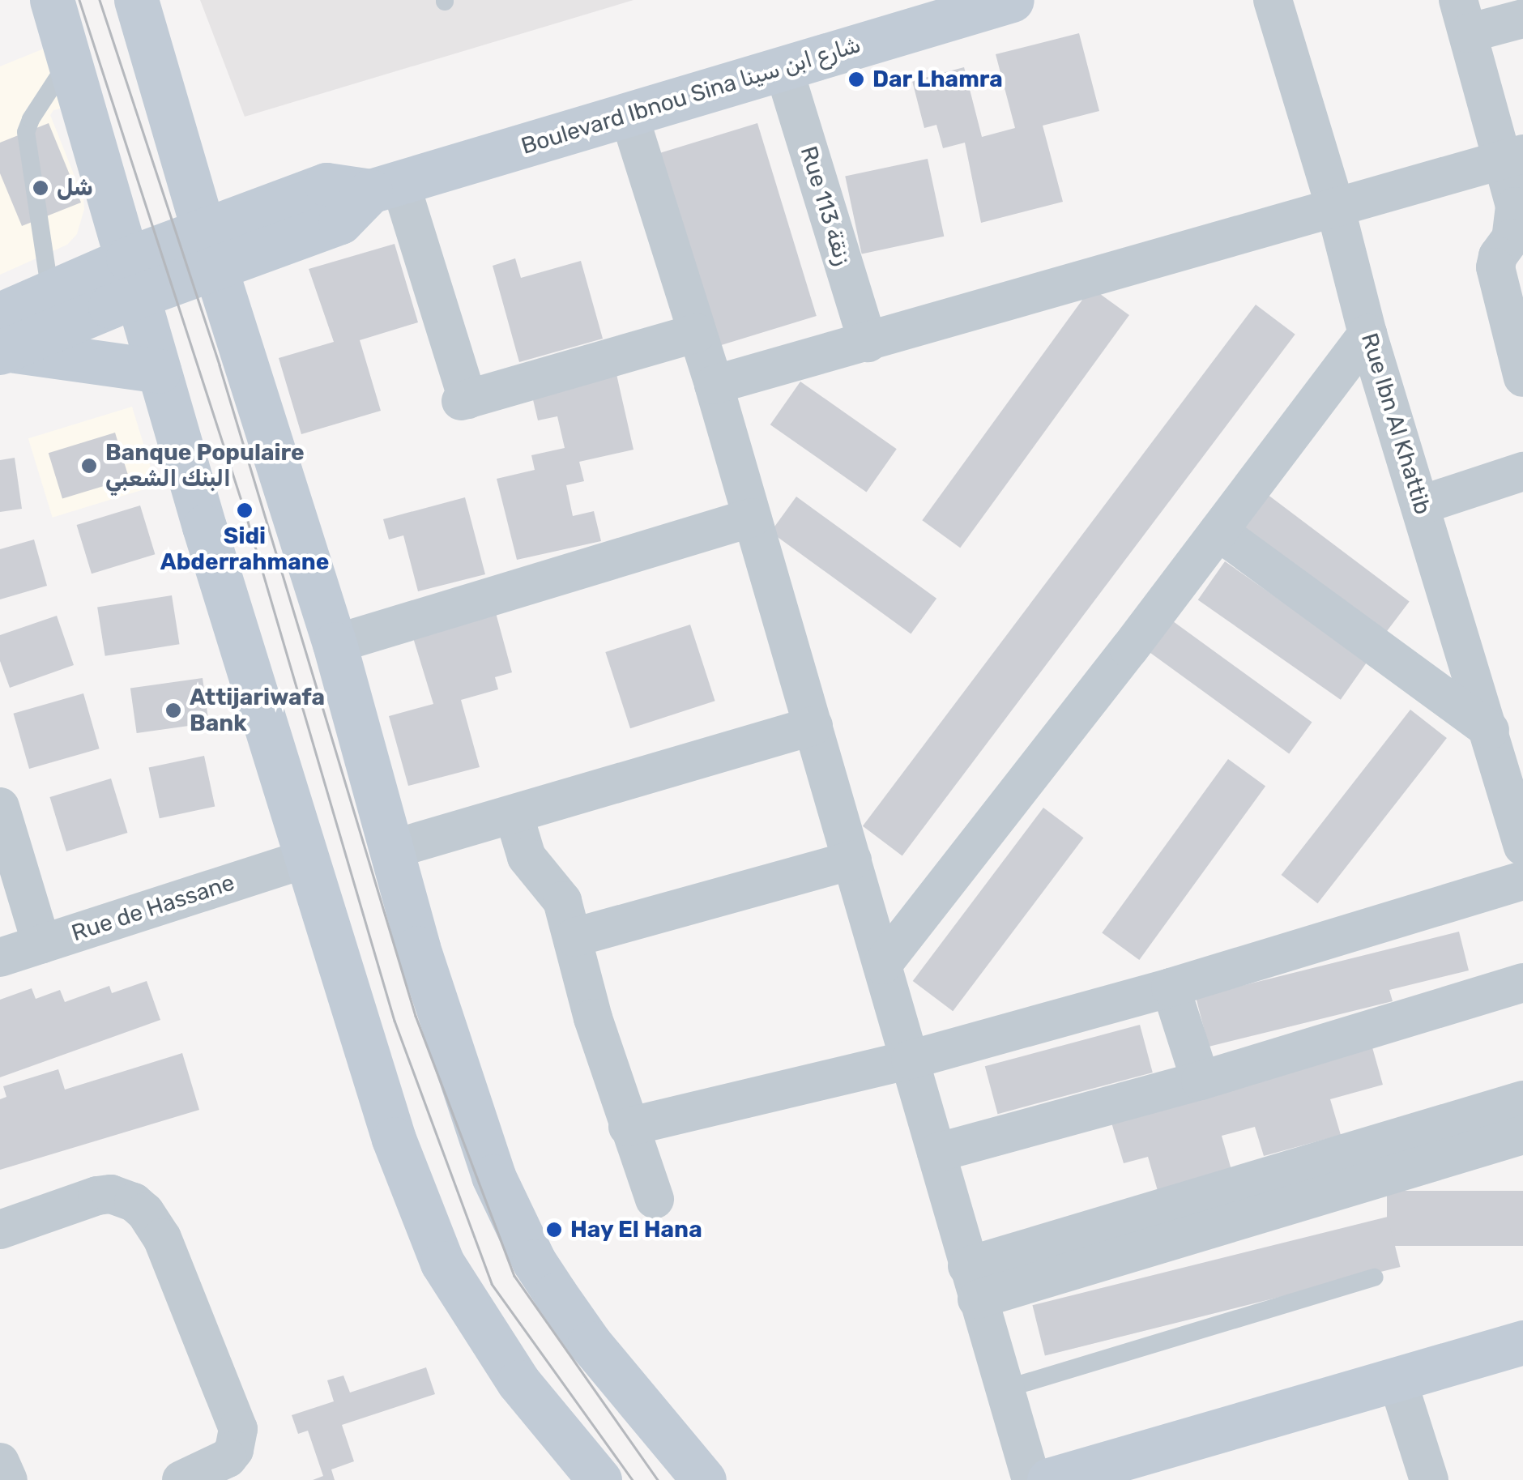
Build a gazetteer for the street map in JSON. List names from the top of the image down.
{
  "streets": {
    "main road": ["Boulevard Ibnou Sina شارع ابن سينا"],
    "street": ["Rue 113 زنقة", "Rue Ibn Al Khattib", "Rue de Hassane"]
  },
  "crossings": [
    ["Boulevard Ibnou Sina شارع ابن سينا", "Rue 113 زنقة"]
  ],
  "places": [
    "Dar Lhamra",
    "شل",
    "Banque Populaire البنك الشعبي",
    "Sidi Abderrahmane",
    "Attijariwafa Bank",
    "Hay El Hana"
  ]
}
